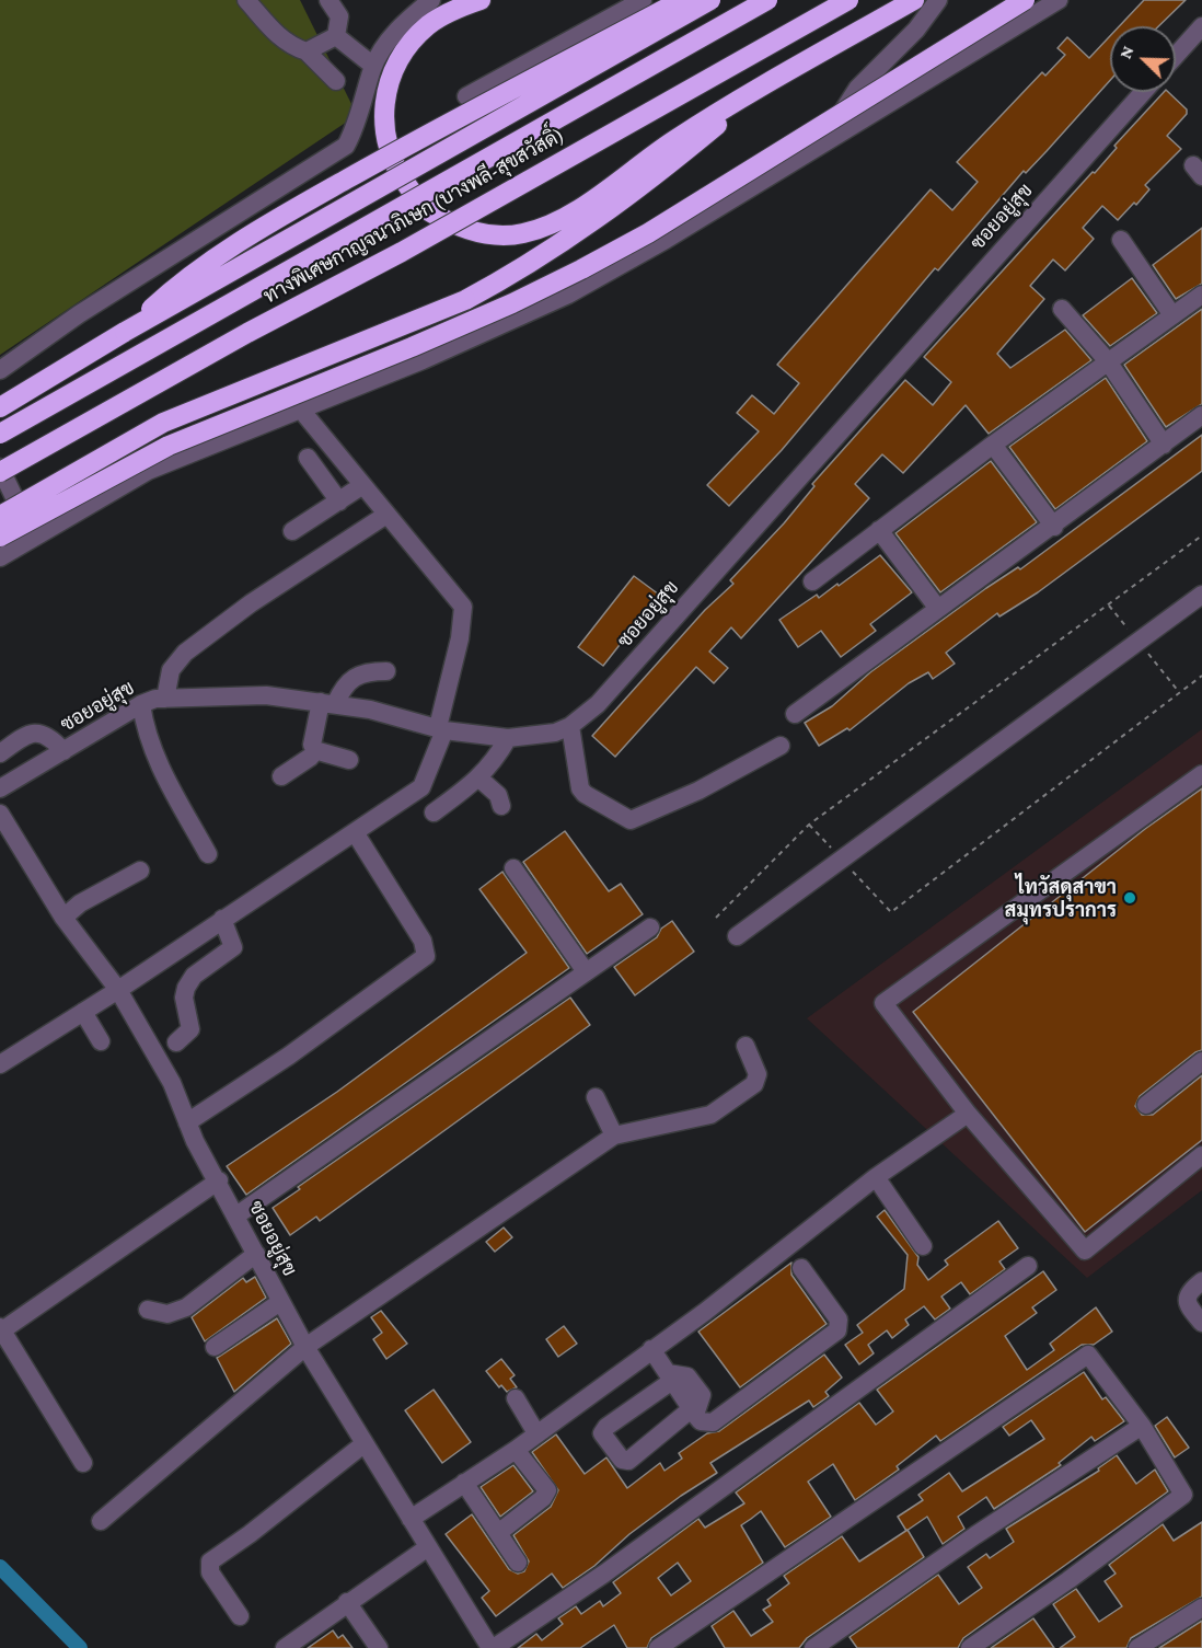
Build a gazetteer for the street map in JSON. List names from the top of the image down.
{
  "streets": {
    "highway": ["ทางพิเศษกาญจนาภิเษก (บางพลี-สุขสวัสดิ์)"],
    "street": ["ซอยอยู่สุข"]
  },
  "places": ["ไทวัสดุสาขา สมุทรปราการ"],
  "north": "top left"
}
